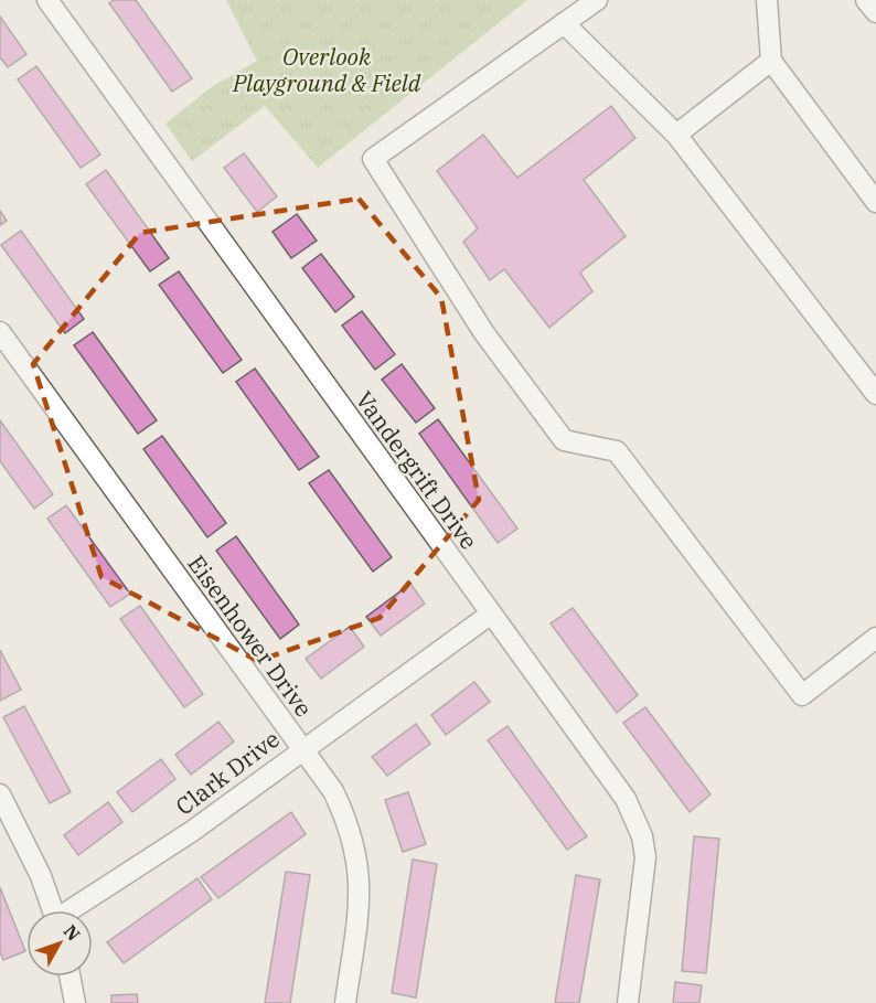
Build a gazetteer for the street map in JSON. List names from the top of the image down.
{
  "streets": {
    "street": ["Vandergrift Drive", "Eisenhower Drive", "Clark Drive"]
  },
  "crossings": [
    ["Vandergrift Drive", "Clark Drive"],
    ["Eisenhower Drive", "Clark Drive"]
  ],
  "parks": ["Overlook Playground & Field"],
  "north": "top right"
}
